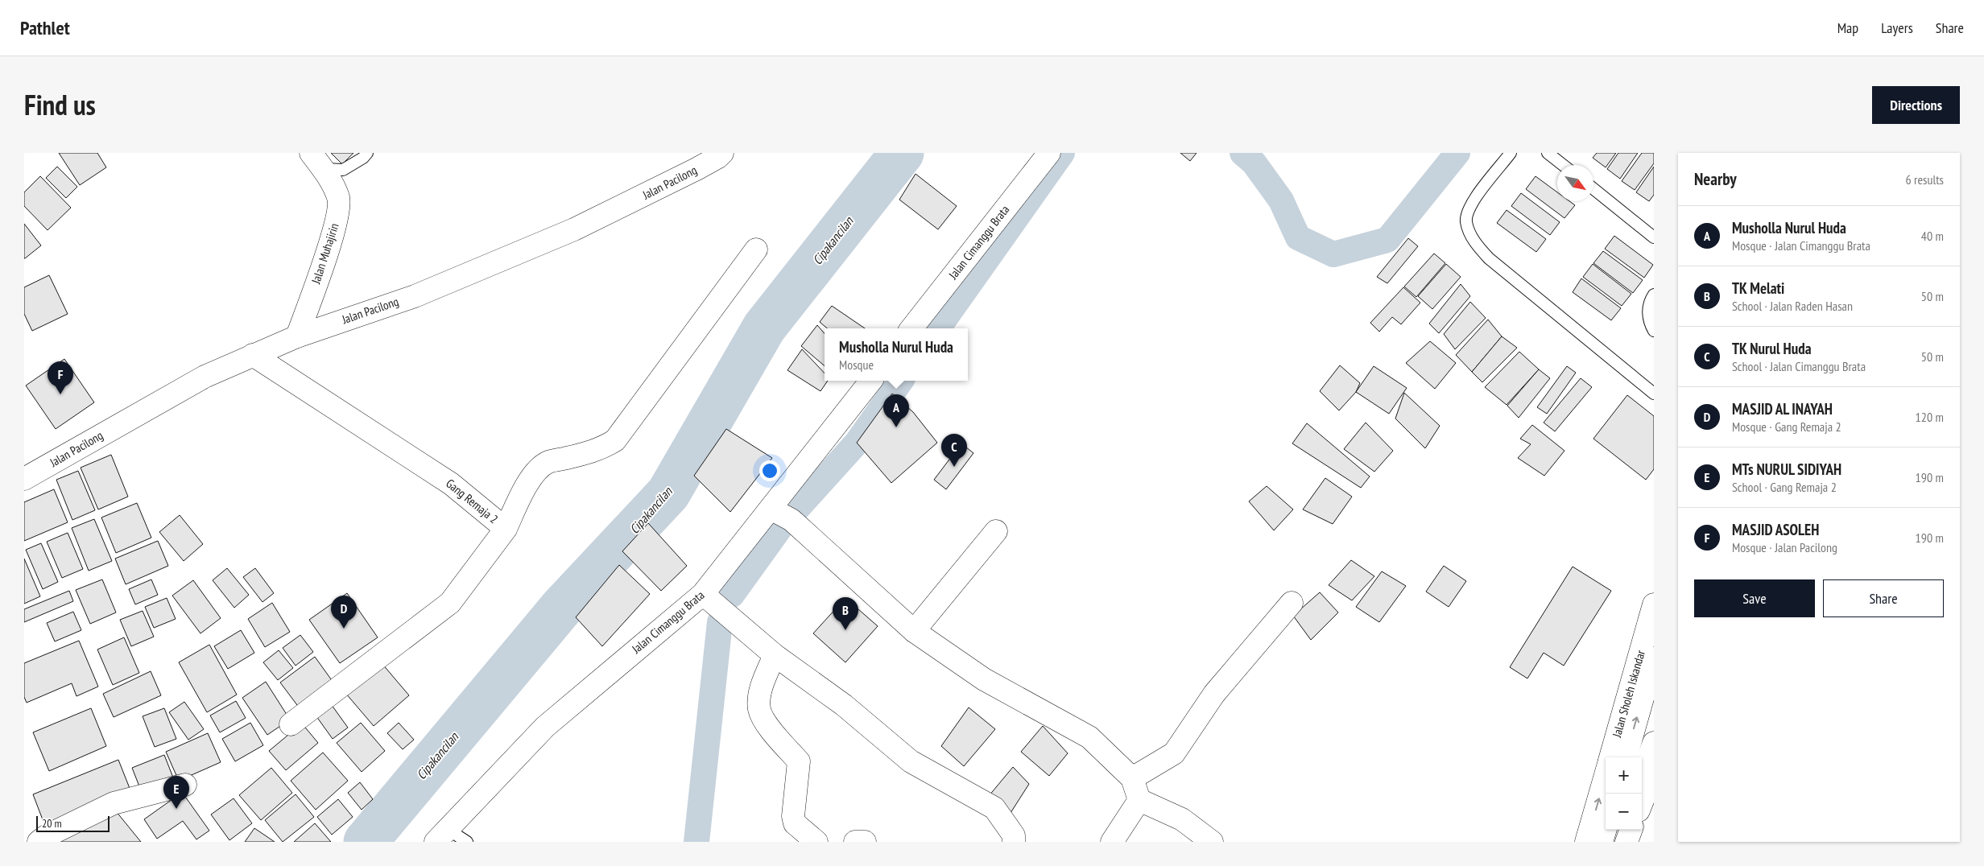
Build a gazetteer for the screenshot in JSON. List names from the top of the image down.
{
  "streets": {
    "main road": [
      "Jalan Pacilong",
      "Jalan Cimanggu Brata",
      "Jalan Muhajirin",
      "Gang Remaja 2",
      "Jalan Sholeh Iskandar"
    ]
  },
  "crossings": [
    ["Jalan Pacilong", "Jalan Muhajirin"],
    ["Jalan Pacilong", "Gang Remaja 2"]
  ],
  "water": ["Cipakancilan"],
  "scale_bar": "20 m",
  "north": "bottom right",
  "page": {
    "header": "Pathlet",
    "nav": ["Map", "Layers", "Share"],
    "title": "Find us",
    "buttons": [
      "Directions",
      ["Save", "Share"]
    ],
    "heading": ["Nearby", "6 results"],
    "list": [
      {
        "mark": "A",
        "name": "Musholla Nurul Huda",
        "note": "Mosque · Jalan Cimanggu Brata",
        "value": "40 m"
      },
      {
        "mark": "B",
        "name": "TK Melati",
        "note": "School · Jalan Raden Hasan",
        "value": "50 m"
      },
      {
        "mark": "C",
        "name": "TK Nurul Huda",
        "note": "School · Jalan Cimanggu Brata",
        "value": "50 m"
      },
      {
        "mark": "D",
        "name": "MASJID AL INAYAH",
        "note": "Mosque · Gang Remaja 2",
        "value": "120 m"
      },
      {
        "mark": "E",
        "name": "MTs NURUL SIDIYAH",
        "note": "School · Gang Remaja 2",
        "value": "190 m"
      },
      {
        "mark": "F",
        "name": "MASJID ASOLEH",
        "note": "Mosque · Jalan Pacilong",
        "value": "190 m"
      }
    ],
    "popup": ["Musholla Nurul Huda", "Mosque"],
    "pins": [
      "F",
      "A",
      "C",
      "D",
      "B",
      "E"
    ],
    "map_buttons": ["+", "−"],
    "scale": "20 m"
  }
}
